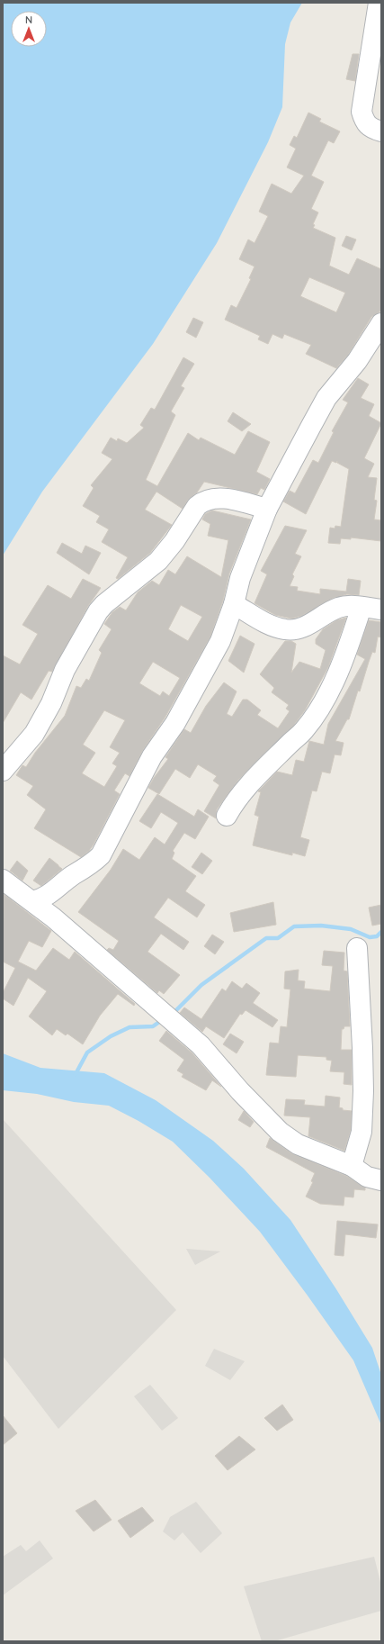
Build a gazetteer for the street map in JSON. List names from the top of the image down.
{
  "north": "top"
}
